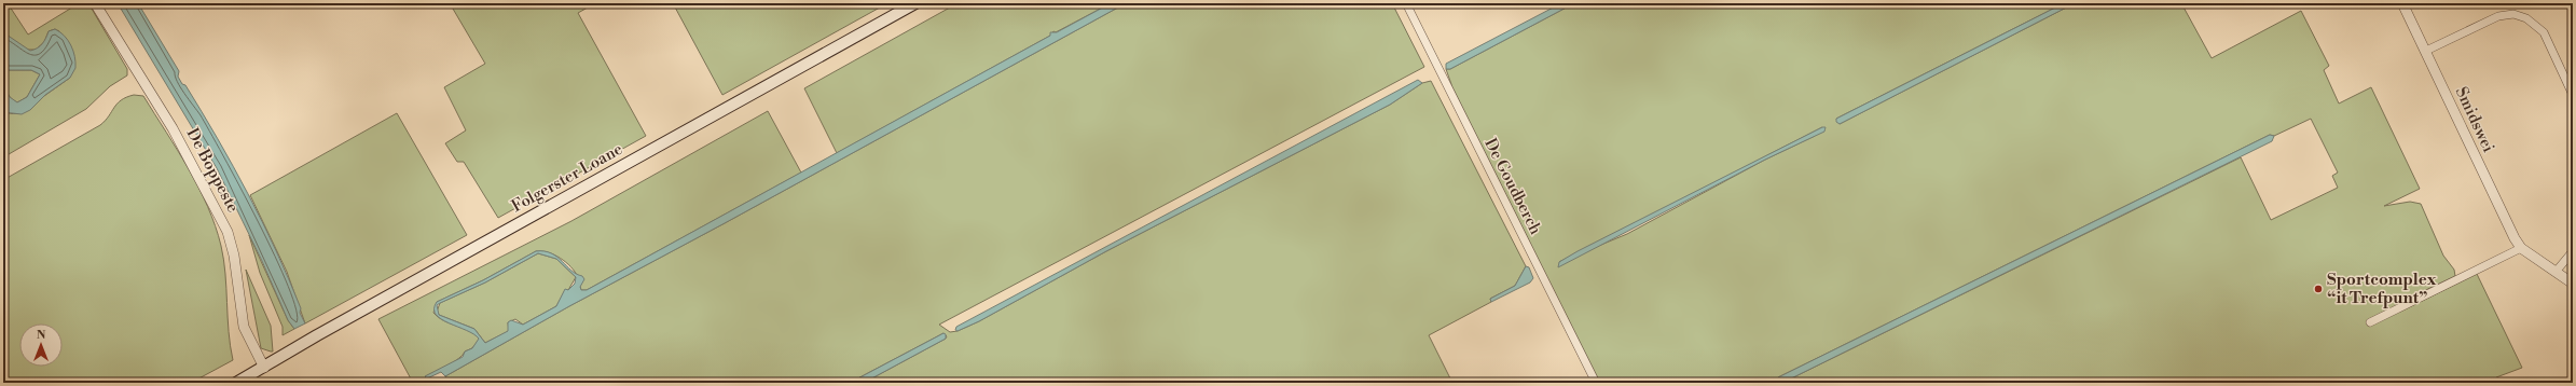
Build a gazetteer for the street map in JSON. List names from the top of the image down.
{
  "streets": {
    "main road": ["Folgerster Loane"],
    "street": ["Smidswei", "De Boppeste", "De Goudberch"]
  },
  "crossings": [
    ["De Boppeste", "Folgerster Loane"]
  ],
  "places": ["Sportcomplex “it Trefpunt”"],
  "north": "top"
}
